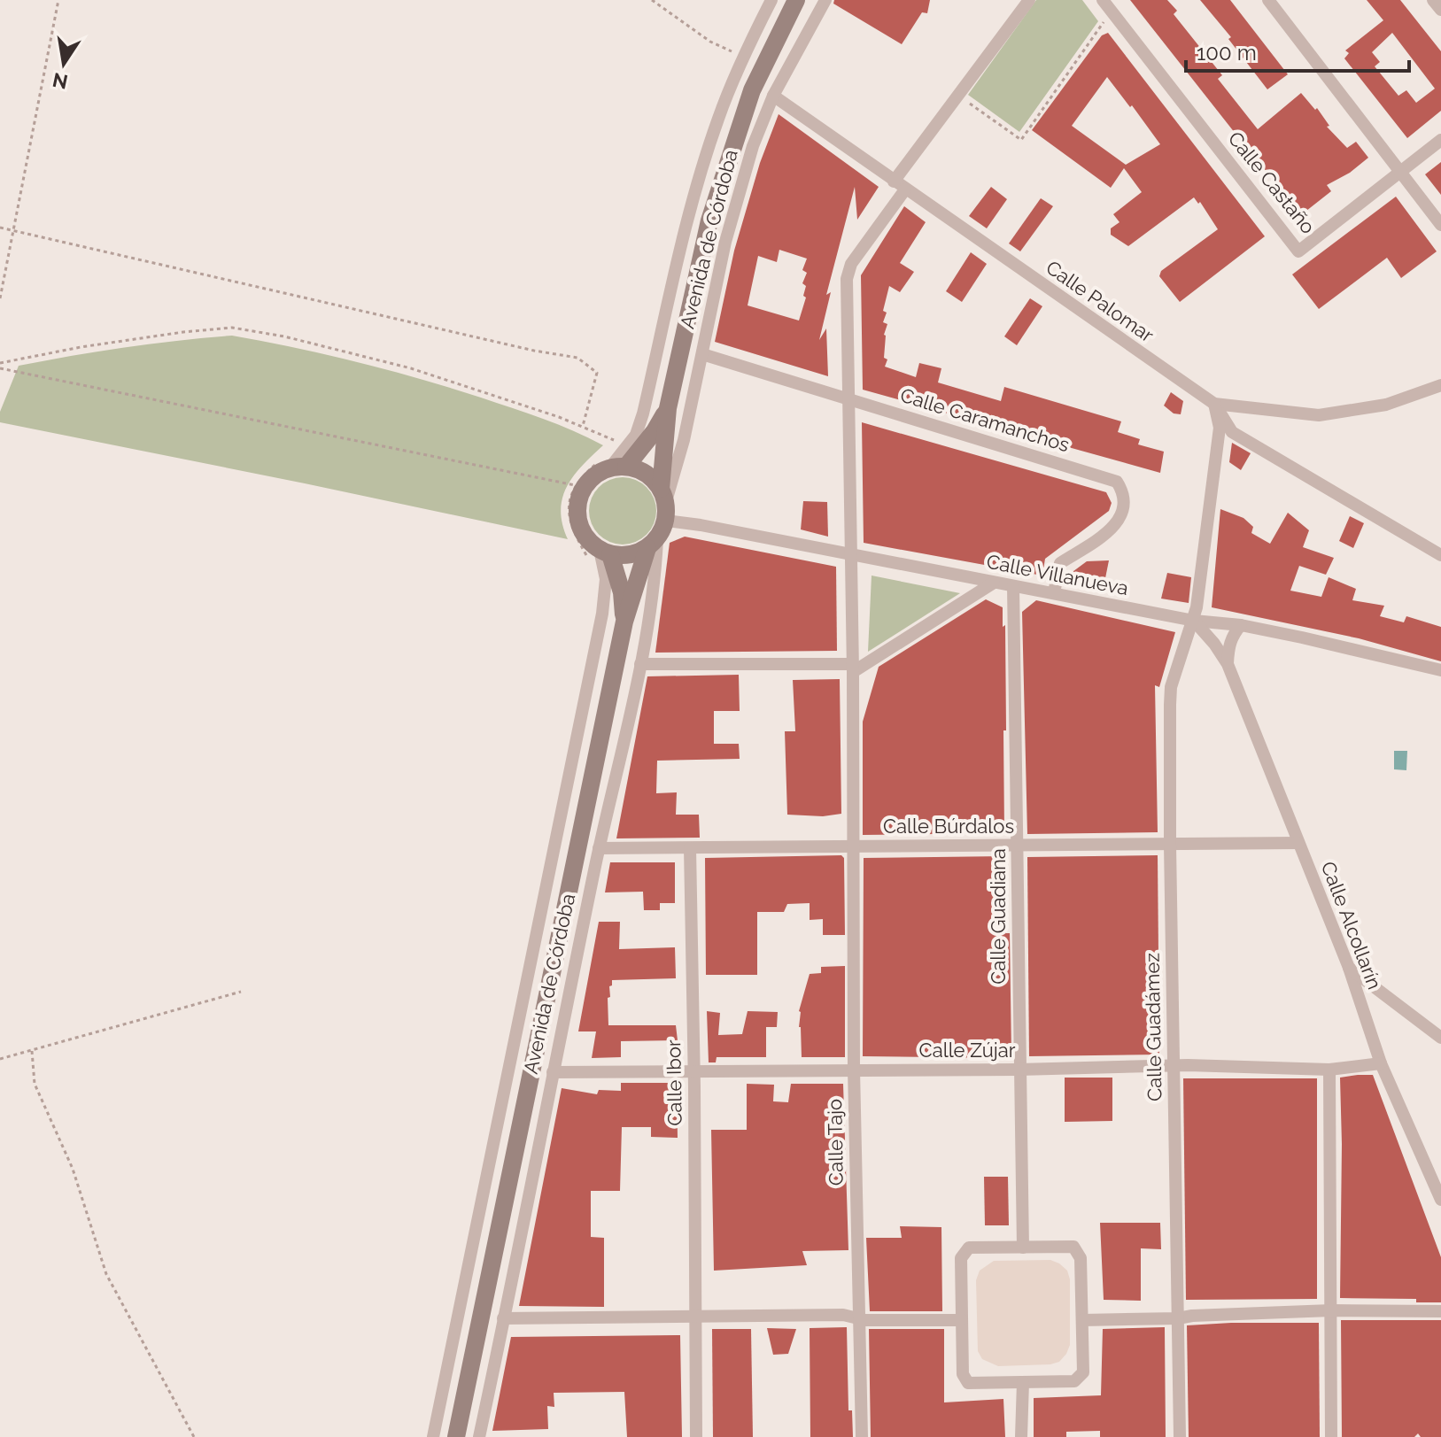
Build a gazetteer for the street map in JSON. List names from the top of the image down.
{
  "streets": {
    "street": [
      "Calle Castaño",
      "Avenida de Córdoba",
      "Calle Palomar",
      "Calle Caramanchos",
      "Calle Villanueva",
      "Calle Búrdalos",
      "Calle Guadiana",
      "Calle Alcollarín",
      "Calle Guadámez",
      "Calle Zújar",
      "Calle Ibor",
      "Calle Tajo"
    ]
  },
  "crossings": [
    ["Avenida de Córdoba", "Calle Palomar"],
    ["Avenida de Córdoba", "Calle Caramanchos"],
    ["Avenida de Córdoba", "Calle Villanueva"],
    ["Avenida de Córdoba", "Calle Búrdalos"],
    ["Avenida de Córdoba", "Calle Zújar"],
    ["Calle Palomar", "Calle Guadámez"],
    ["Calle Palomar", "Calle Tajo"],
    ["Calle Caramanchos", "Calle Villanueva"],
    ["Calle Caramanchos", "Calle Tajo"],
    ["Calle Villanueva", "Calle Guadiana"],
    ["Calle Villanueva", "Calle Alcollarín"],
    ["Calle Villanueva", "Calle Guadámez"],
    ["Calle Villanueva", "Calle Tajo"],
    ["Calle Búrdalos", "Calle Guadiana"],
    ["Calle Búrdalos", "Calle Alcollarín"],
    ["Calle Búrdalos", "Calle Guadámez"],
    ["Calle Búrdalos", "Calle Ibor"],
    ["Calle Búrdalos", "Calle Tajo"],
    ["Calle Guadiana", "Calle Zújar"],
    ["Calle Alcollarín", "Calle Guadámez"],
    ["Calle Alcollarín", "Calle Zújar"],
    ["Calle Guadámez", "Calle Zújar"],
    ["Calle Zújar", "Calle Ibor"],
    ["Calle Zújar", "Calle Tajo"]
  ],
  "scale_bar": "100 m",
  "north": "bottom"
}
